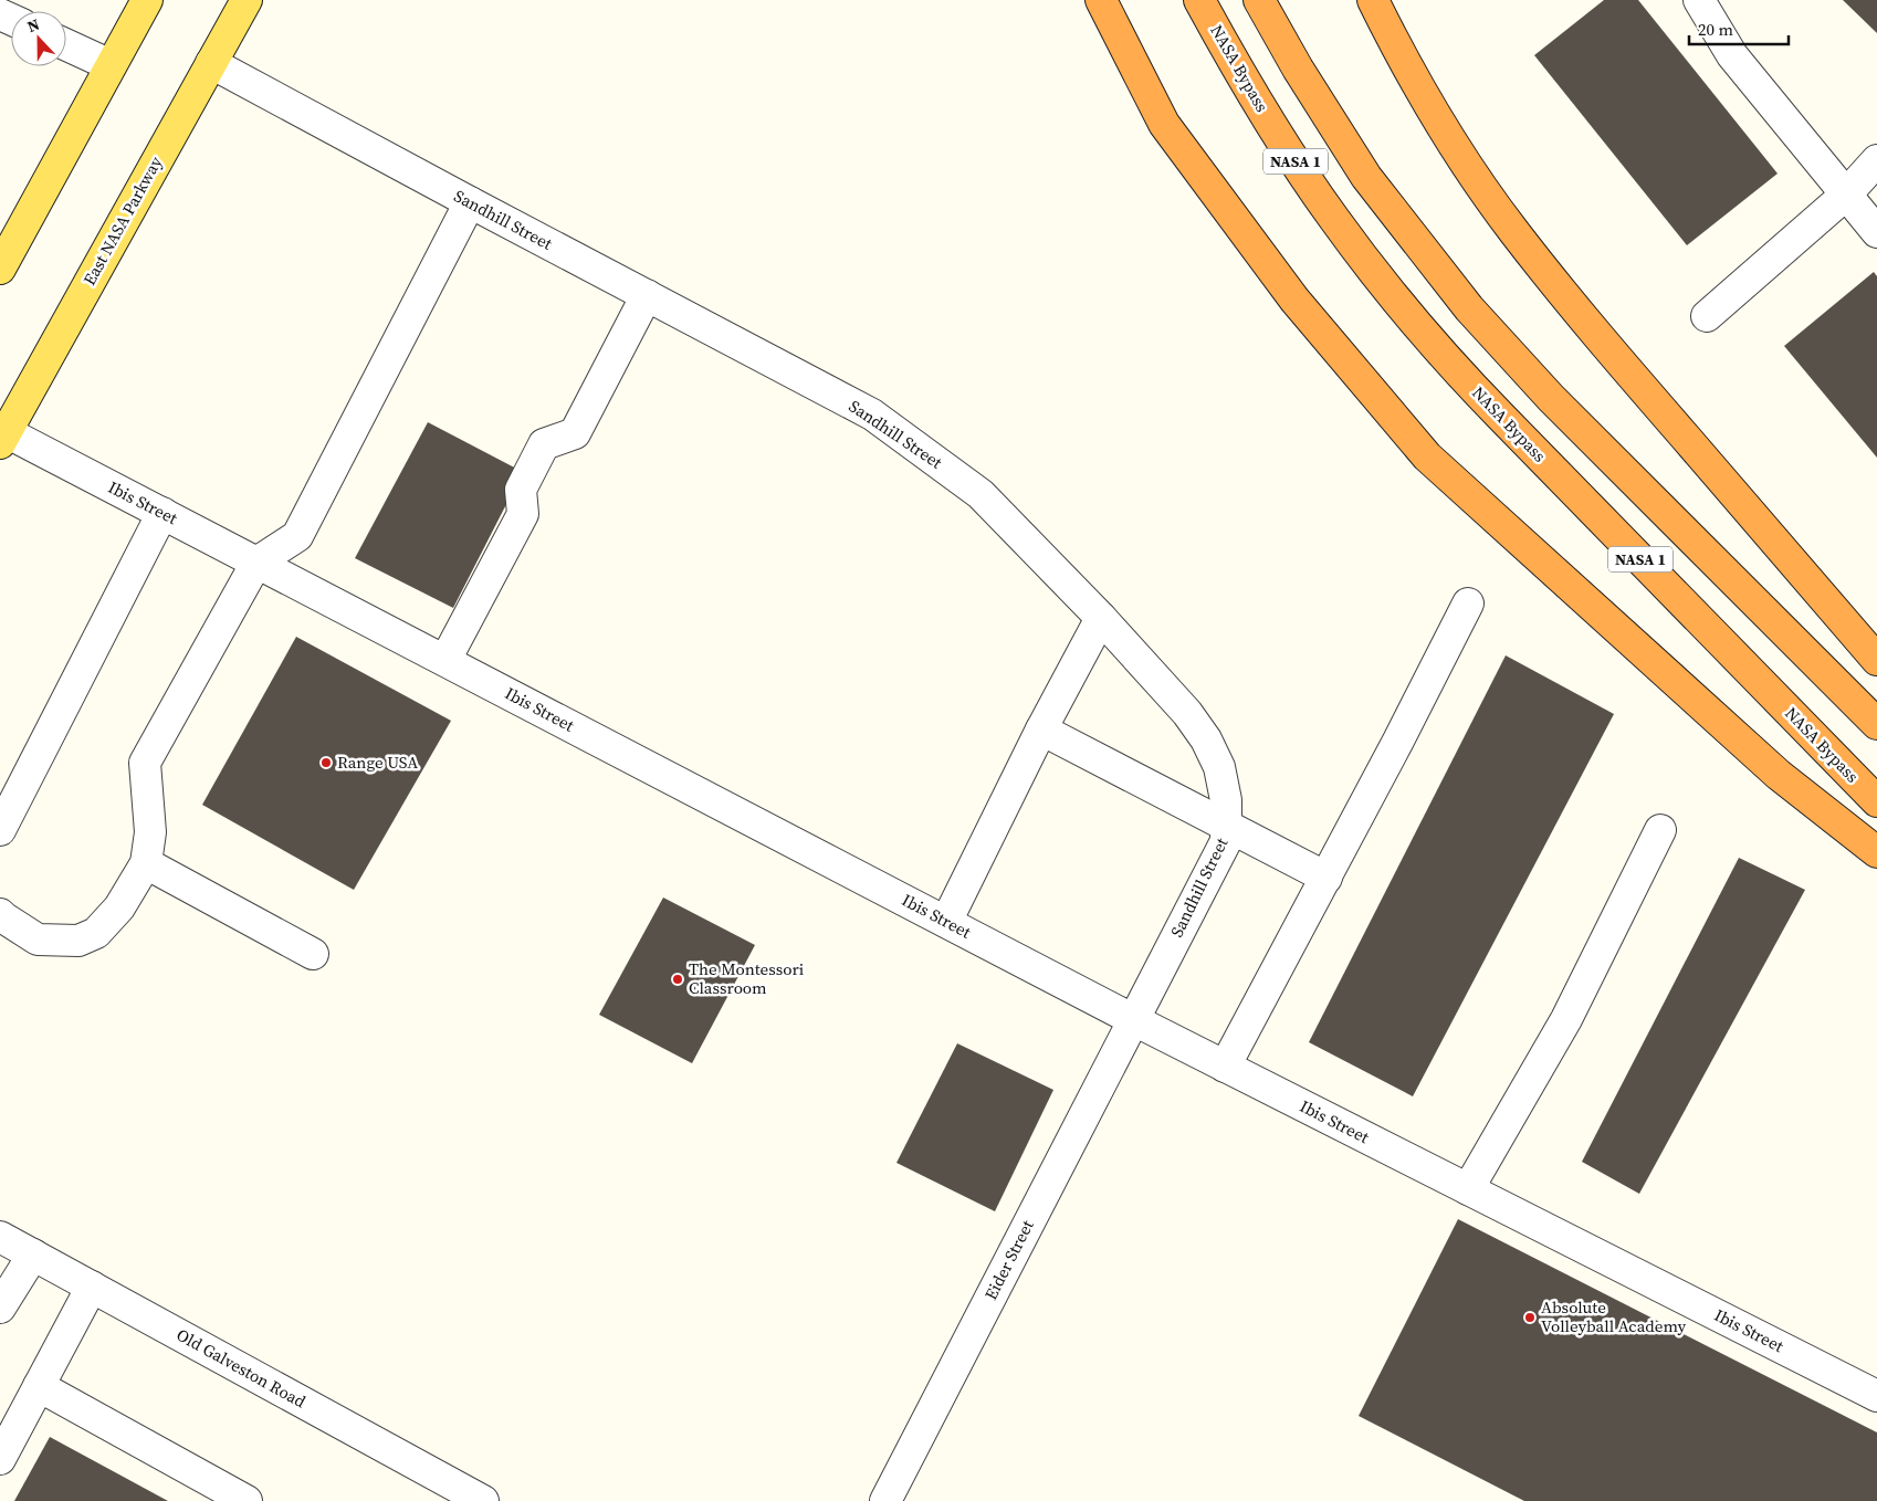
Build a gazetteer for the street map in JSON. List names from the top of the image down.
{
  "streets": {
    "highway": ["NASA Bypass", "NASA 1"],
    "main road": ["East NASA Parkway"],
    "street": [
      "Sandhill Street",
      "Ibis Street",
      "Eider Street",
      "Old Galveston Road"
    ]
  },
  "crossings": [
    ["Sandhill Street", "East NASA Parkway"],
    ["Sandhill Street", "Ibis Street"],
    ["Sandhill Street", "Eider Street"],
    ["East NASA Parkway", "Ibis Street"],
    ["Ibis Street", "Eider Street"]
  ],
  "places": ["Range USA", "The Montessori Classroom", "Absolute Volleyball Academy"],
  "scale_bar": "20 m",
  "north": "top"
}
